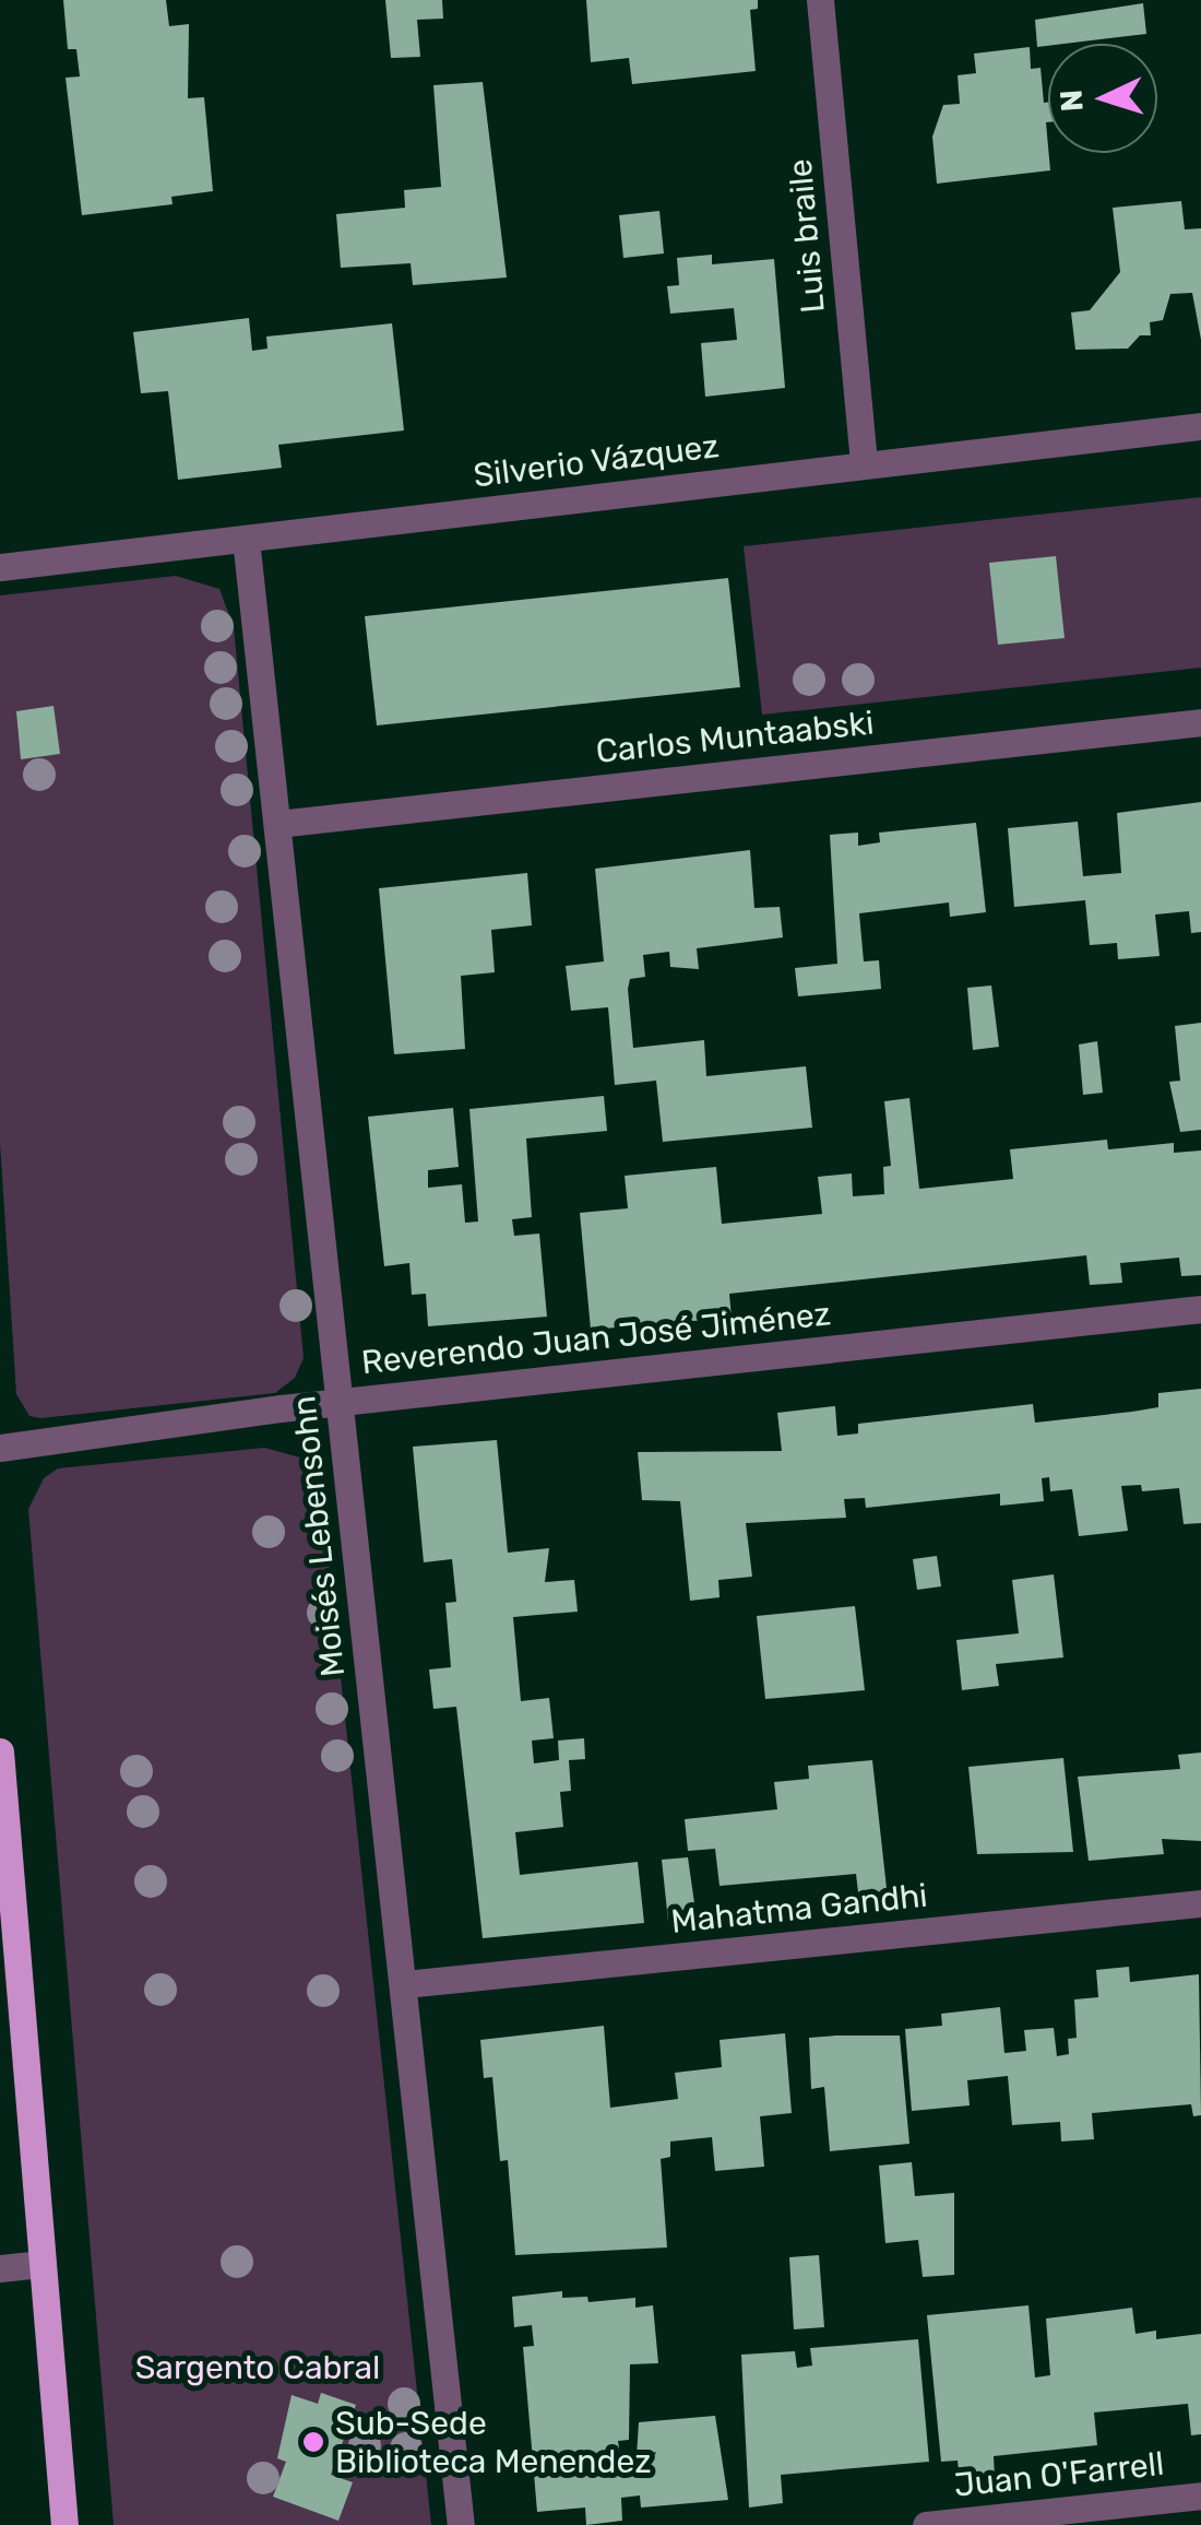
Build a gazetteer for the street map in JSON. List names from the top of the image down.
{
  "streets": {
    "street": [
      "Luis braile",
      "Silverio Vázquez",
      "Carlos Muntaabski",
      "Reverendo Juan José Jiménez",
      "Moisés Lebensohn",
      "Mahatma Gandhi",
      "Juan O'Farrell"
    ]
  },
  "crossings": [
    ["Luis braile", "Silverio Vázquez"],
    ["Silverio Vázquez", "Moisés Lebensohn"],
    ["Carlos Muntaabski", "Moisés Lebensohn"],
    ["Reverendo Juan José Jiménez", "Moisés Lebensohn"],
    ["Moisés Lebensohn", "Mahatma Gandhi"]
  ],
  "parks": ["Sargento Cabral"],
  "places": ["Sub-Sede Biblioteca Menendez"],
  "north": "left"
}
